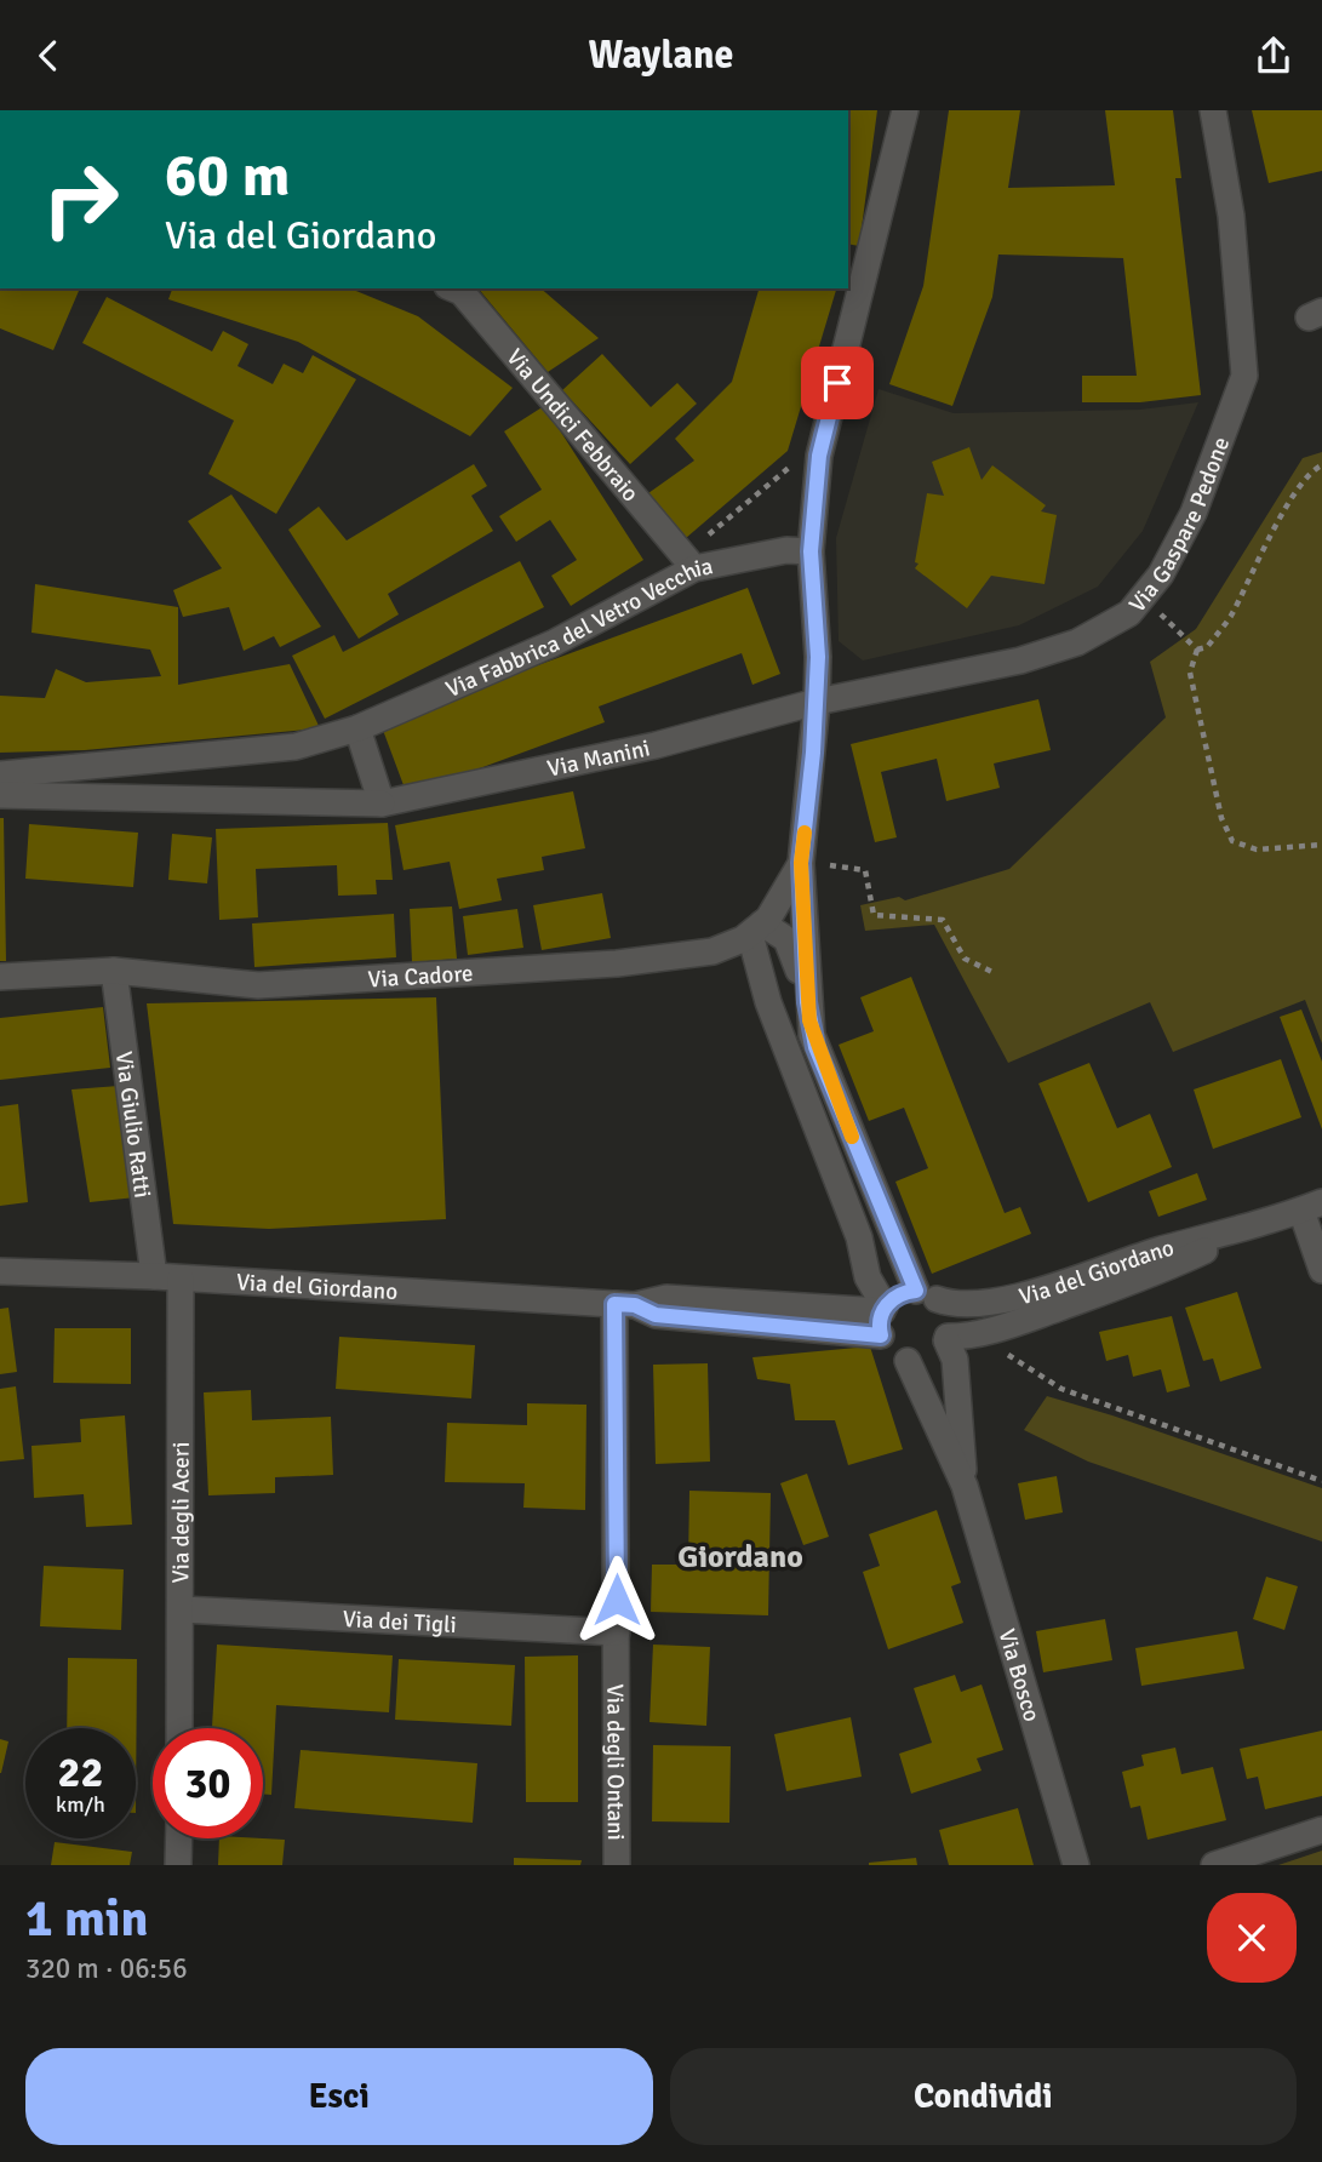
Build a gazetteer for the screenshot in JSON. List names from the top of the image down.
{
  "streets": {
    "street": [
      "Via Undici Febbraio",
      "Via Gaspare Pedone",
      "Via Fabbrica del Vetro Vecchia",
      "Via Manini",
      "Via Cadore",
      "Via Giulio Ratti",
      "Via del Giordano",
      "Via degli Aceri",
      "Via dei Tigli",
      "Via Bosco",
      "Via degli Ontani"
    ]
  },
  "crossings": [
    ["Via Undici Febbraio", "Via Fabbrica del Vetro Vecchia"],
    ["Via Gaspare Pedone", "Via Manini"],
    ["Via Cadore", "Via Giulio Ratti"],
    ["Via Giulio Ratti", "Via del Giordano"],
    ["Via Giulio Ratti", "Via degli Aceri"],
    ["Via del Giordano", "Via degli Aceri"],
    ["Via del Giordano", "Via Bosco"],
    ["Via del Giordano", "Via degli Ontani"],
    ["Via degli Aceri", "Via dei Tigli"],
    ["Via dei Tigli", "Via degli Ontani"]
  ],
  "districts": ["Giordano"],
  "page": {
    "header": "Waylane",
    "turn": ["60 m", "Via del Giordano"],
    "speed": "22 km/h",
    "limit": "30",
    "heading": ["1 min", "320 m · 06:56"],
    "buttons": ["Esci", "Condividi"]
  }
}
